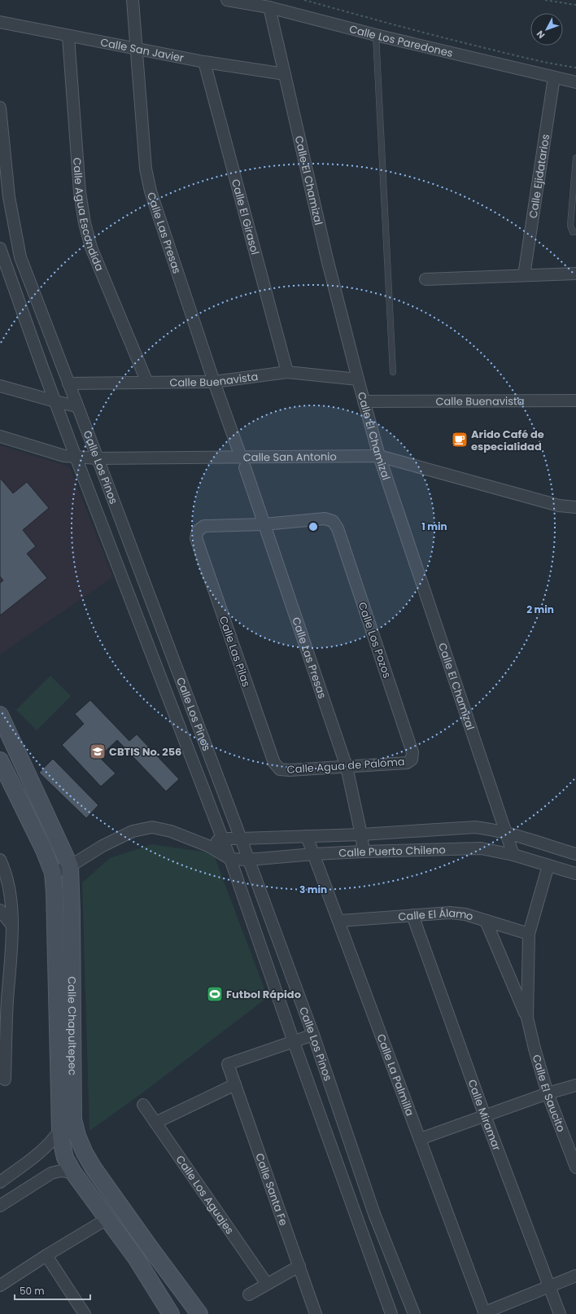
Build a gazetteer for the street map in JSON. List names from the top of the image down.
{
  "streets": {
    "street": [
      "Calle Los Paredones",
      "Calle San Javier",
      "Calle Ejidatarios",
      "Calle El Chamizal",
      "Calle Agua Escondida",
      "Calle El Girasol",
      "Calle Las Presas",
      "Calle Buenavista",
      "Calle San Antonio",
      "Calle Los Pinos",
      "Calle Los Pozos",
      "Calle Las Pilas",
      "Calle Agua de Paloma",
      "Calle Puerto Chileno",
      "Calle El Álamo",
      "Calle Chapultepec",
      "Calle La Palmilla",
      "Calle El Saucito",
      "Calle Miramar",
      "Calle Santa Fe",
      "Calle Los Aguajes"
    ]
  },
  "crossings": [
    ["Calle Los Paredones", "Calle Ejidatarios"],
    ["Calle Los Paredones", "Calle El Chamizal"],
    ["Calle San Javier", "Calle El Chamizal"],
    ["Calle San Javier", "Calle Agua Escondida"],
    ["Calle San Javier", "Calle El Girasol"],
    ["Calle San Javier", "Calle Las Presas"],
    ["Calle El Chamizal", "Calle Buenavista"],
    ["Calle El Chamizal", "Calle San Antonio"],
    ["Calle El Chamizal", "Calle Puerto Chileno"],
    ["Calle Agua Escondida", "Calle Buenavista"],
    ["Calle El Girasol", "Calle Buenavista"],
    ["Calle Las Presas", "Calle Buenavista"],
    ["Calle Las Presas", "Calle San Antonio"],
    ["Calle Las Presas", "Calle Los Pozos"],
    ["Calle Las Presas", "Calle Las Pilas"],
    ["Calle Las Presas", "Calle Agua de Paloma"],
    ["Calle Las Presas", "Calle Puerto Chileno"],
    ["Calle Buenavista", "Calle Los Pinos"],
    ["Calle San Antonio", "Calle Los Pinos"],
    ["Calle Los Pinos", "Calle Puerto Chileno"],
    ["Calle Los Pinos", "Calle Santa Fe"],
    ["Calle Los Pozos", "Calle Las Pilas"],
    ["Calle Los Pozos", "Calle Agua de Paloma"],
    ["Calle Las Pilas", "Calle Agua de Paloma"],
    ["Calle Puerto Chileno", "Calle Chapultepec"],
    ["Calle Puerto Chileno", "Calle La Palmilla"],
    ["Calle Puerto Chileno", "Calle El Saucito"],
    ["Calle El Álamo", "Calle La Palmilla"],
    ["Calle El Álamo", "Calle El Saucito"],
    ["Calle El Álamo", "Calle Miramar"]
  ],
  "places": {
    "cafe": ["Arido Café de especialidad"],
    "school or university": ["CBTIS No. 256"],
    "sports": ["Futbol Rápido"]
  },
  "scale_bar": "50 m",
  "north": "bottom left",
  "rings": ["1 min", "2 min", "3 min"]
}
